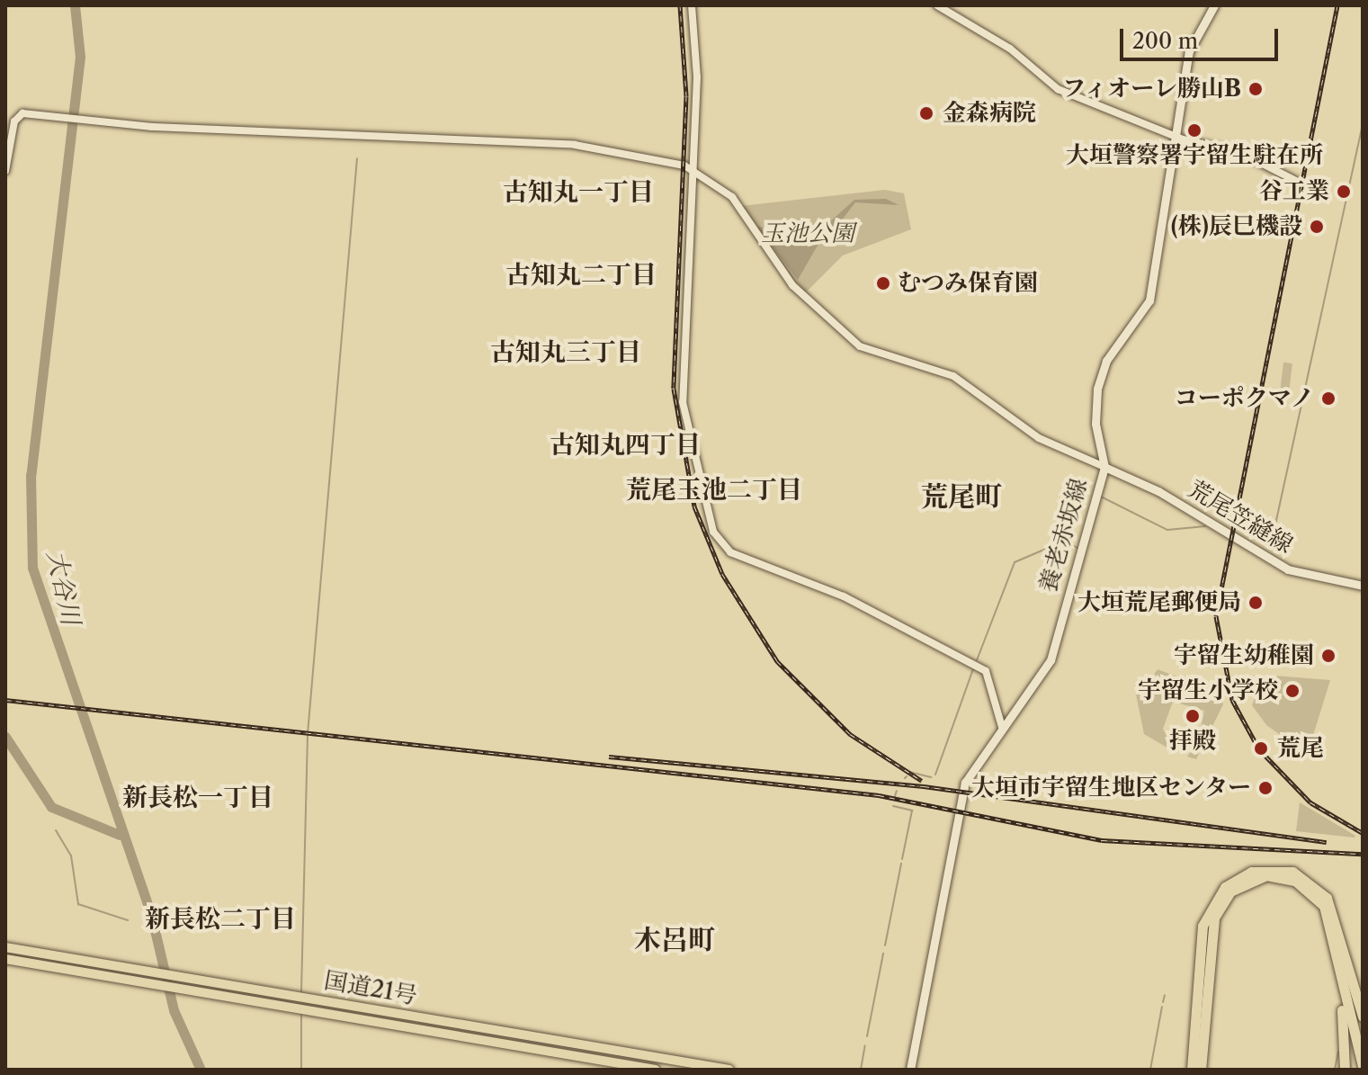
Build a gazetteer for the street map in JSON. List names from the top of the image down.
{
  "streets": {
    "highway": ["国道21号"],
    "main road": ["荒尾笠縫線", "養老赤坂線"]
  },
  "crossings": [
    ["荒尾笠縫線", "養老赤坂線"]
  ],
  "districts": [
    "古知丸一丁目",
    "古知丸二丁目",
    "古知丸三丁目",
    "古知丸四丁目",
    "荒尾玉池二丁目",
    "荒尾町",
    "新長松一丁目",
    "新長松二丁目",
    "木呂町"
  ],
  "water": ["大谷川"],
  "parks": ["玉池公園"],
  "places": [
    "フィオーレ勝山B",
    "金森病院",
    "大垣警察署宇留生駐在所",
    "谷工業",
    "(株)辰巳機設",
    "むつみ保育園",
    "コーポクマノ",
    "大垣荒尾郵便局",
    "宇留生幼稚園",
    "宇留生小学校",
    "拝殿",
    "荒尾",
    "大垣市宇留生地区センター"
  ],
  "scale_bar": "200 m"
}
